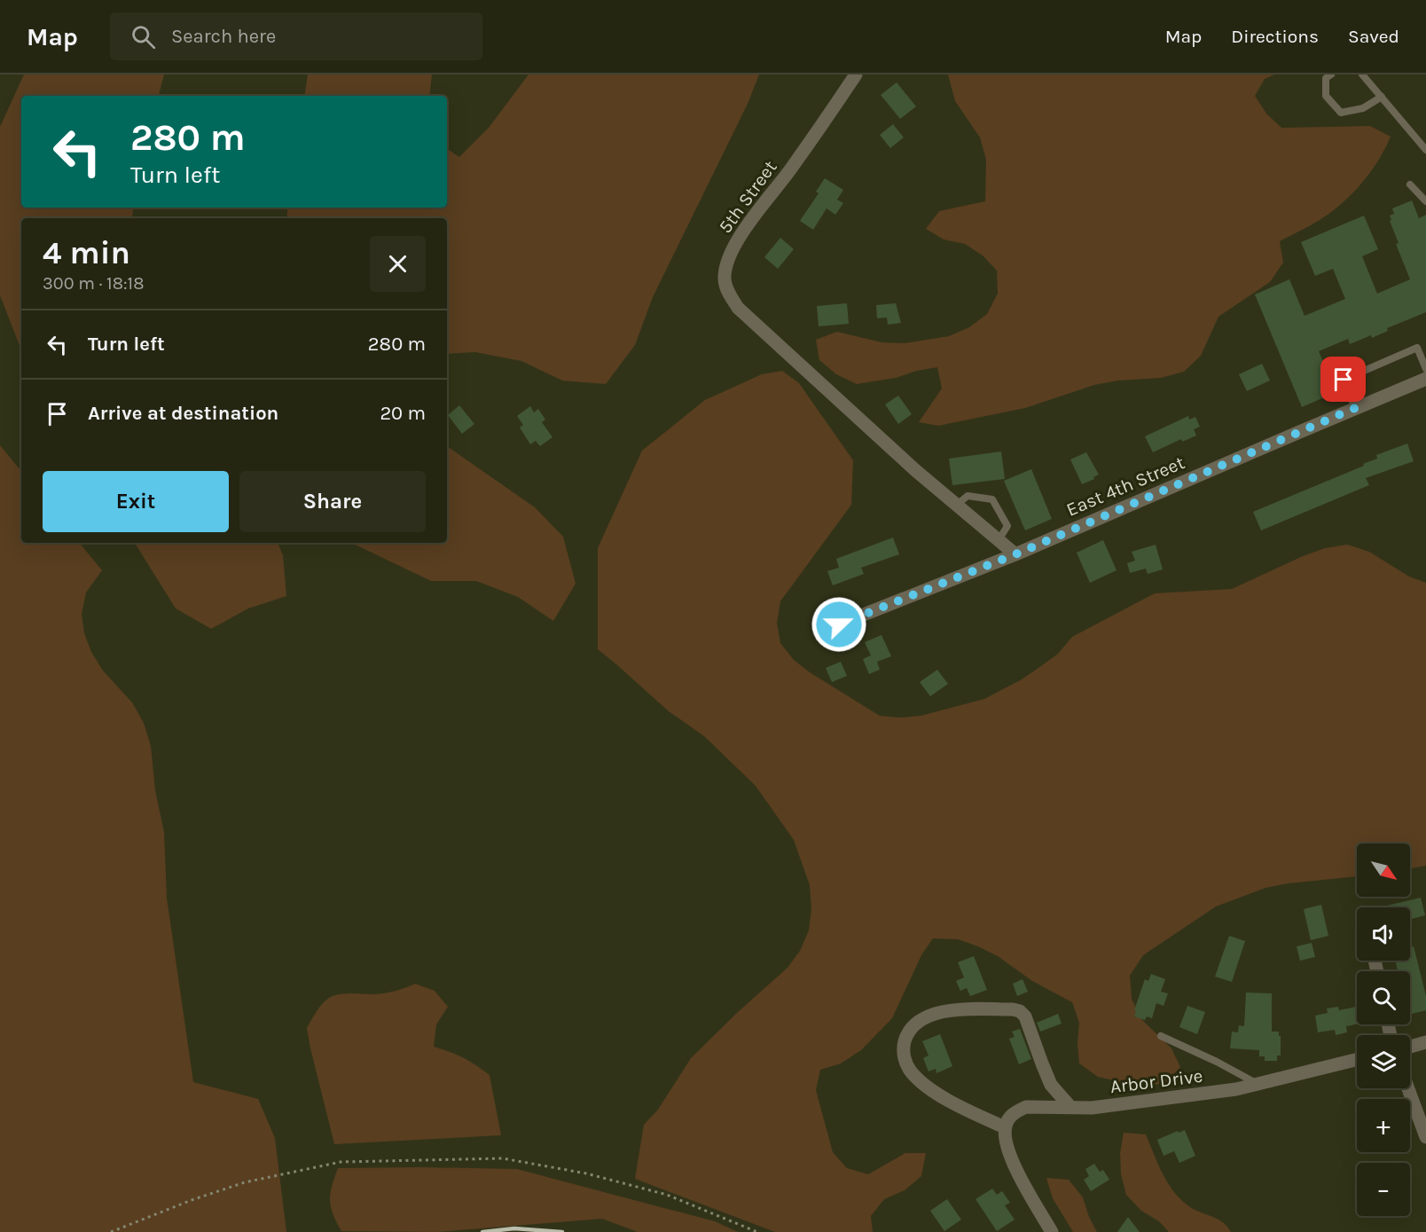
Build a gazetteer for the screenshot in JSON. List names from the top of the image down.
{
  "streets": {
    "street": ["5th Street", "East 4th Street", "Arbor Drive"]
  },
  "crossings": [
    ["5th Street", "East 4th Street"]
  ],
  "north": "bottom right",
  "page": {
    "header": "Map",
    "search": "Search here",
    "nav": ["Map", "Directions", "Saved"],
    "turn": ["280 m", "Turn left"],
    "heading": ["4 min", "300 m · 18:18"],
    "list": [
      {
        "name": "Turn left",
        "value": "280 m"
      },
      {
        "name": "Arrive at destination",
        "value": "20 m"
      }
    ],
    "buttons": ["Exit", "Share"],
    "map_buttons": ["+", "−"]
  }
}
